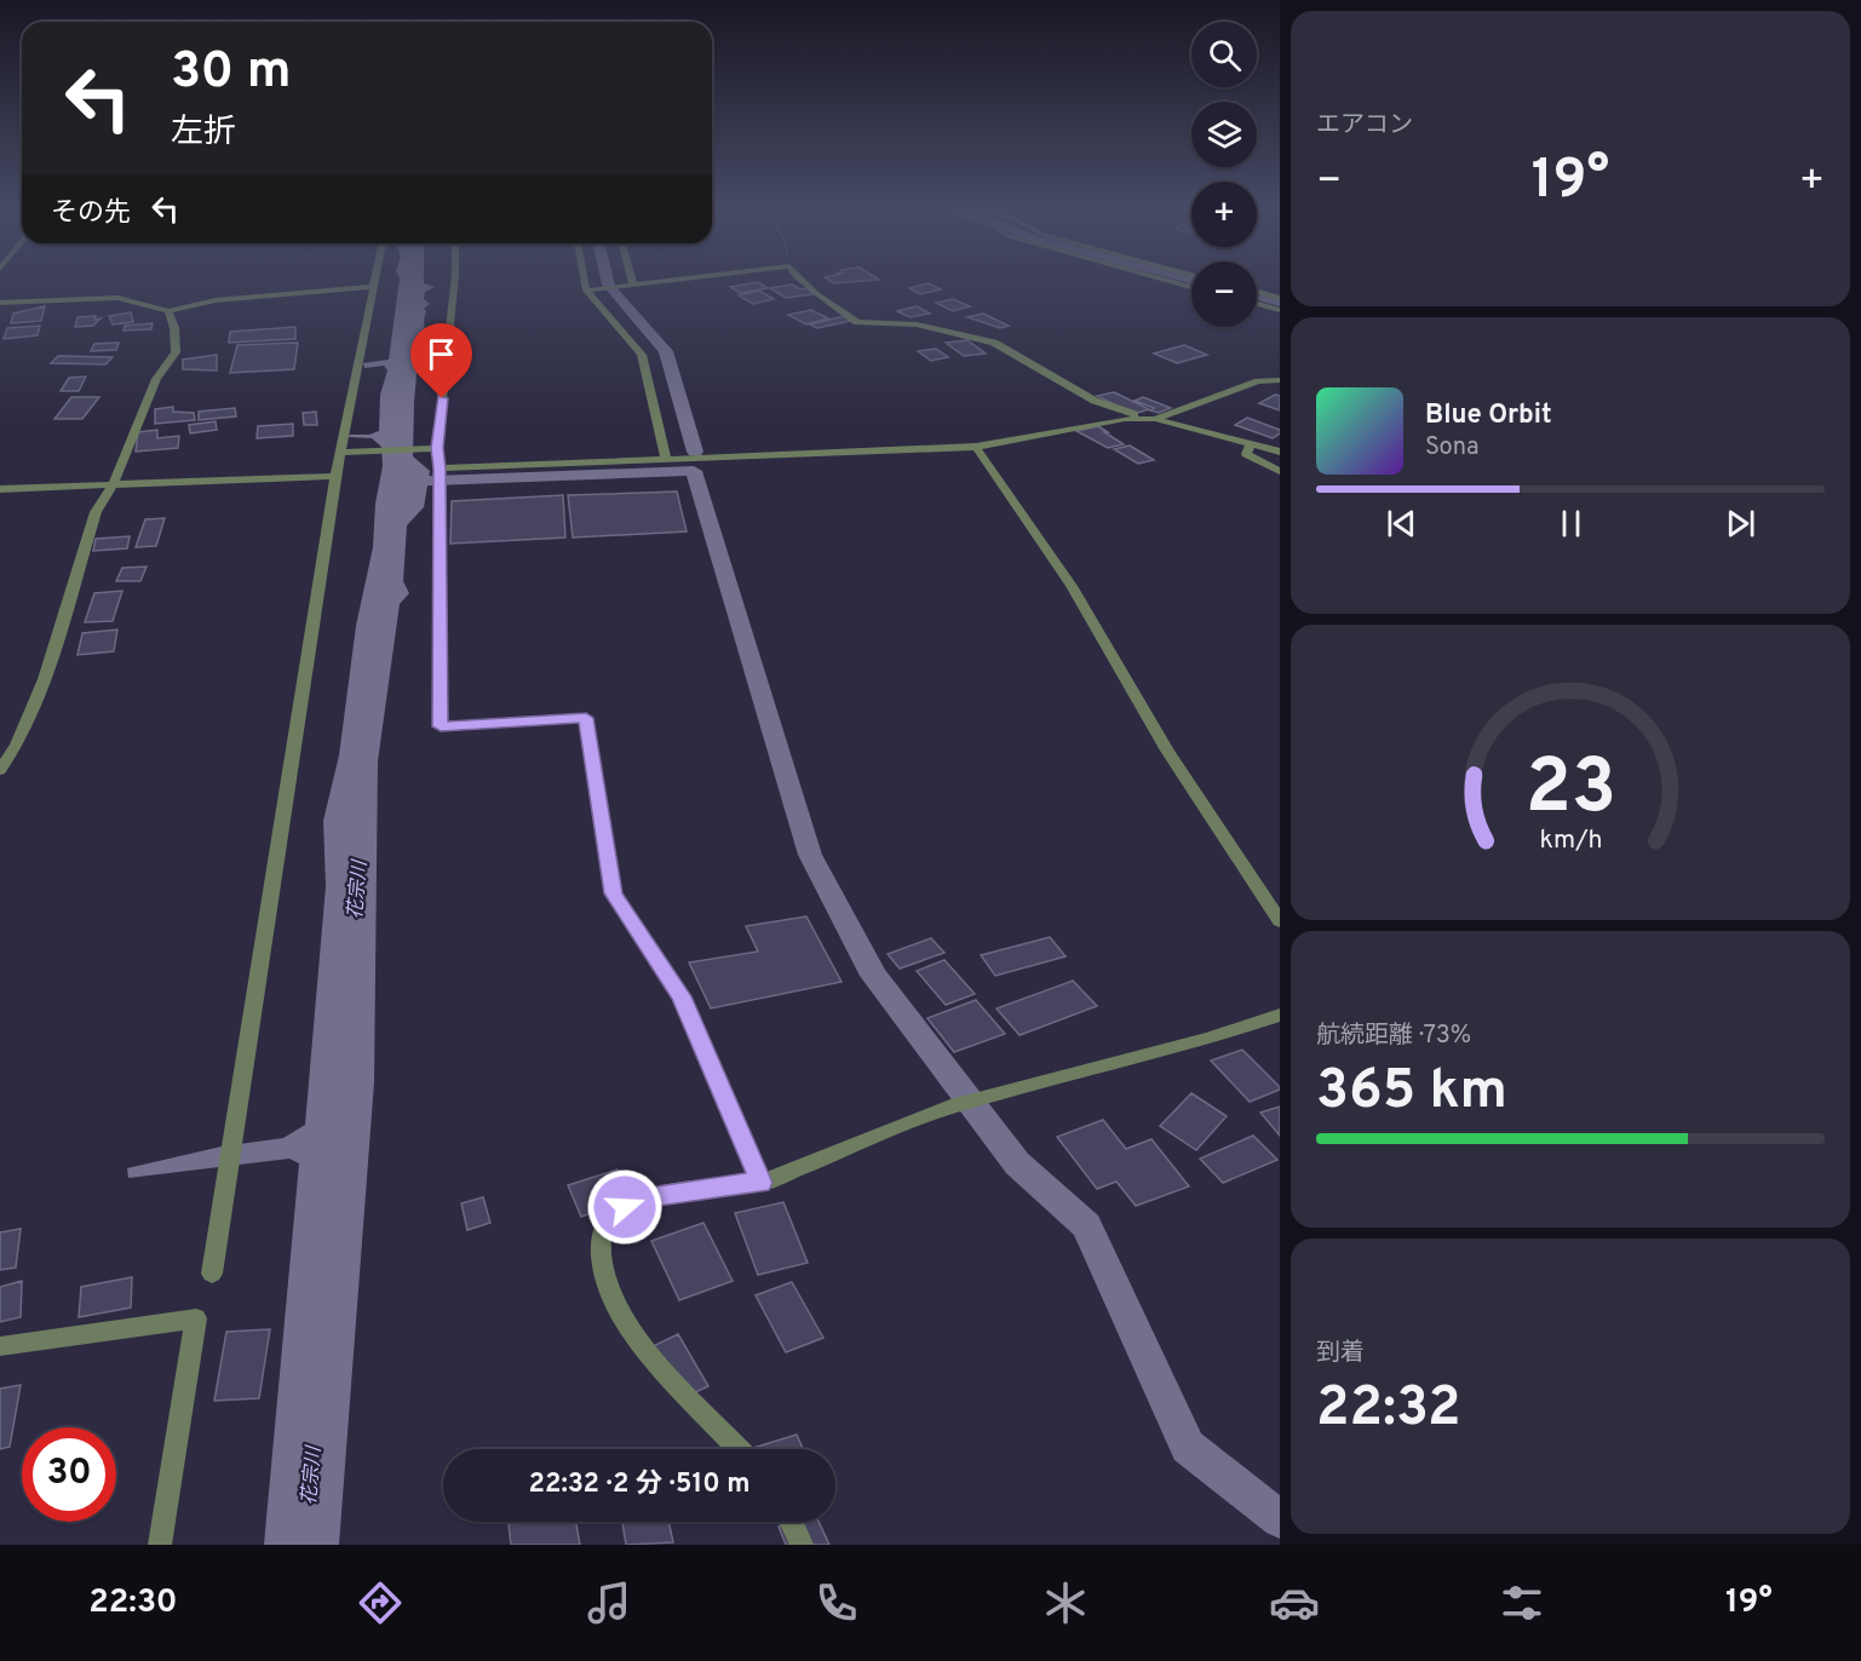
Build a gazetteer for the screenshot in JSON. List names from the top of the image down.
{
  "water": ["花宗川"],
  "page": {
    "tile": [
      "エアコン",
      ["航続距離 · 73%", "365 km"],
      ["到着", "22:32"]
    ],
    "map_buttons": ["+", "−"],
    "turn": ["30 m", "左折"],
    "heat": ["−", "19°", "+"],
    "then": "その先",
    "song": ["Blue Orbit", "Sona"],
    "limit": "30",
    "trip": "22:32 · 2 分 · 510 m",
    "tabs": ["22:30", "19°"],
    "gauge": ["23", "km/h"]
  }
}
